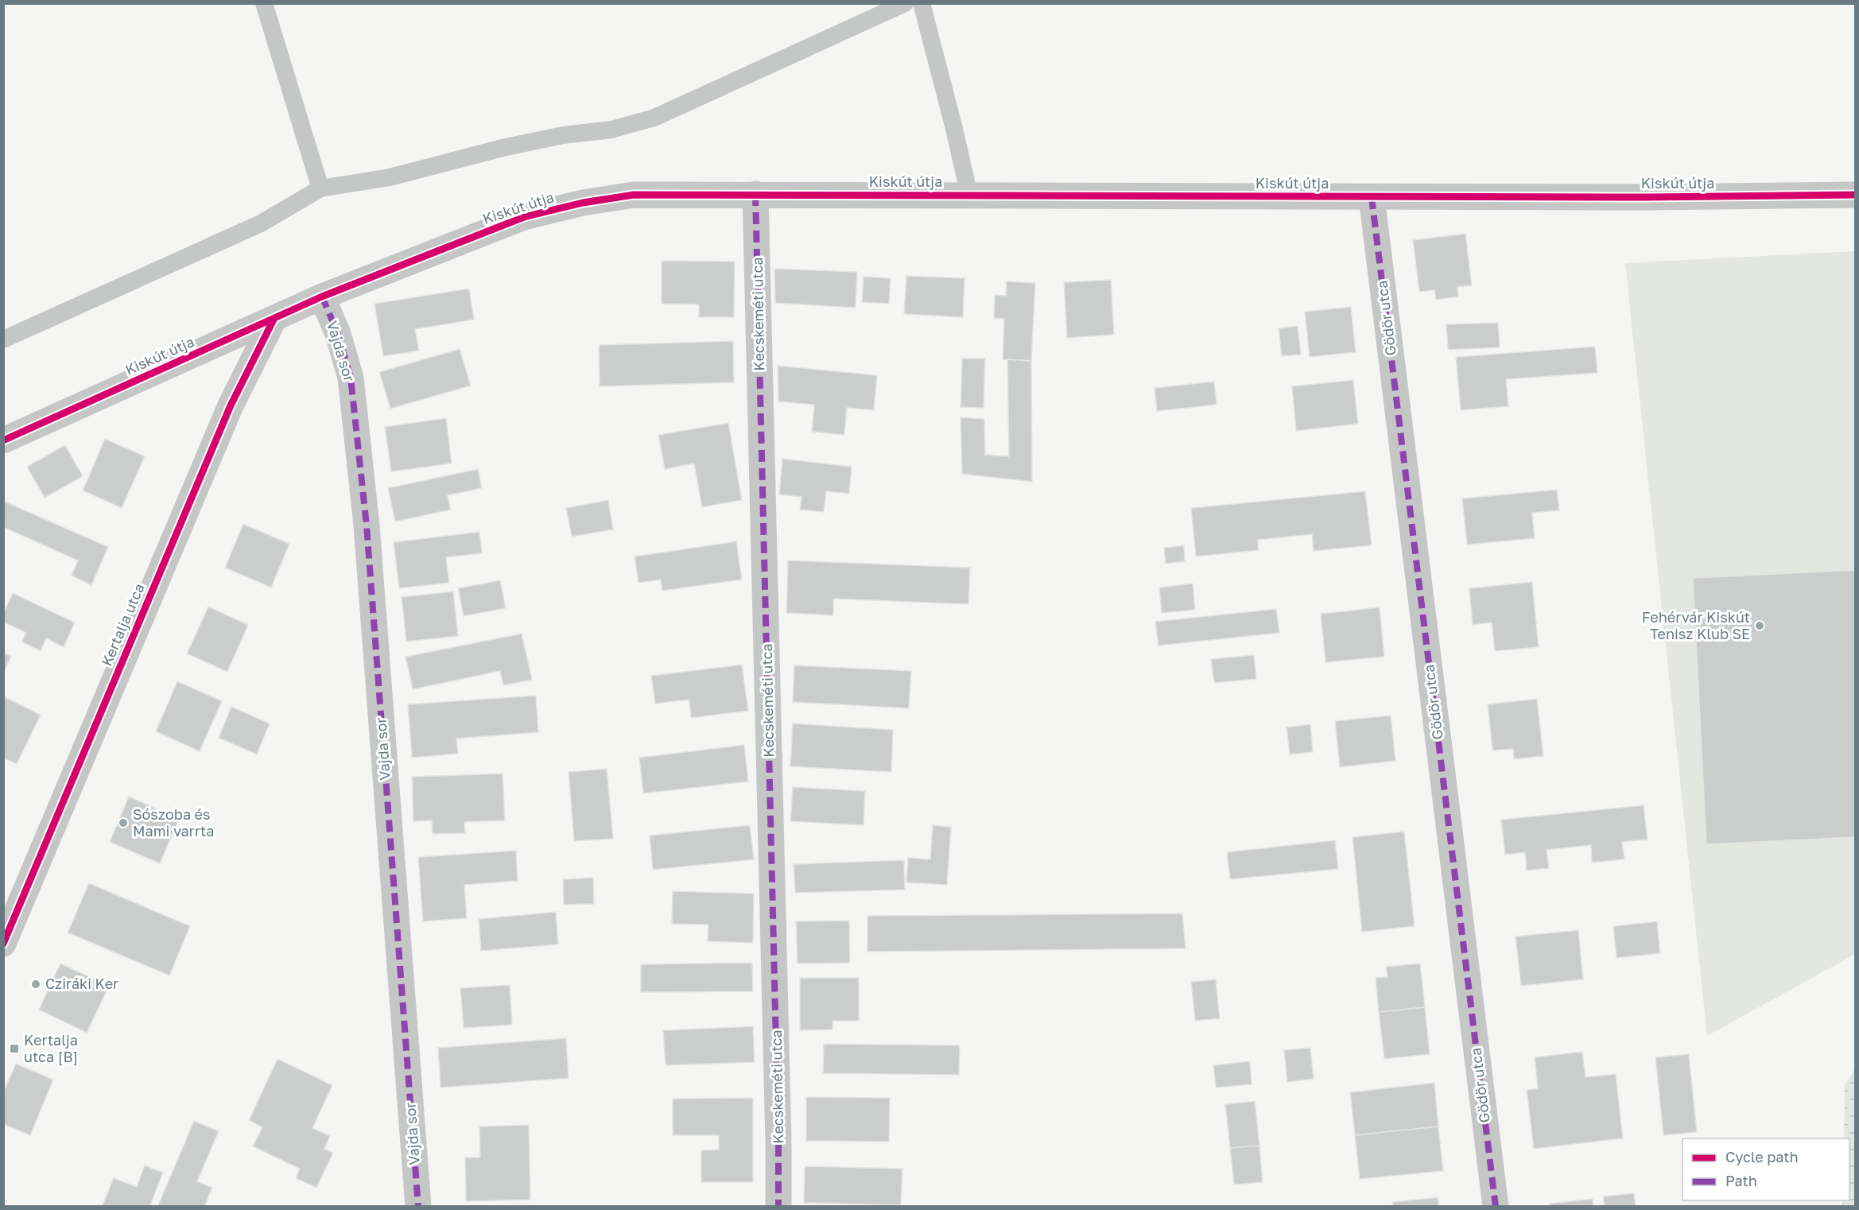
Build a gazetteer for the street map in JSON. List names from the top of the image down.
{
  "streets": {
    "street": [
      "Kiskút útja",
      "Kecskeméti utca",
      "Gödör utca",
      "Vajda sor",
      "Kertalja utca"
    ]
  },
  "crossings": [
    ["Kiskút útja", "Kecskeméti utca"],
    ["Kiskút útja", "Gödör utca"],
    ["Kiskút útja", "Vajda sor"],
    ["Kiskút útja", "Kertalja utca"]
  ],
  "places": {
    "other": ["Fehérvár Kiskút Tenisz Klub SE", "Sószoba és Mami varrta", "Cziráki Ker"],
    "transit": ["Kertalja utca [B]"]
  },
  "legend": ["Cycle path", "Path"]
}
